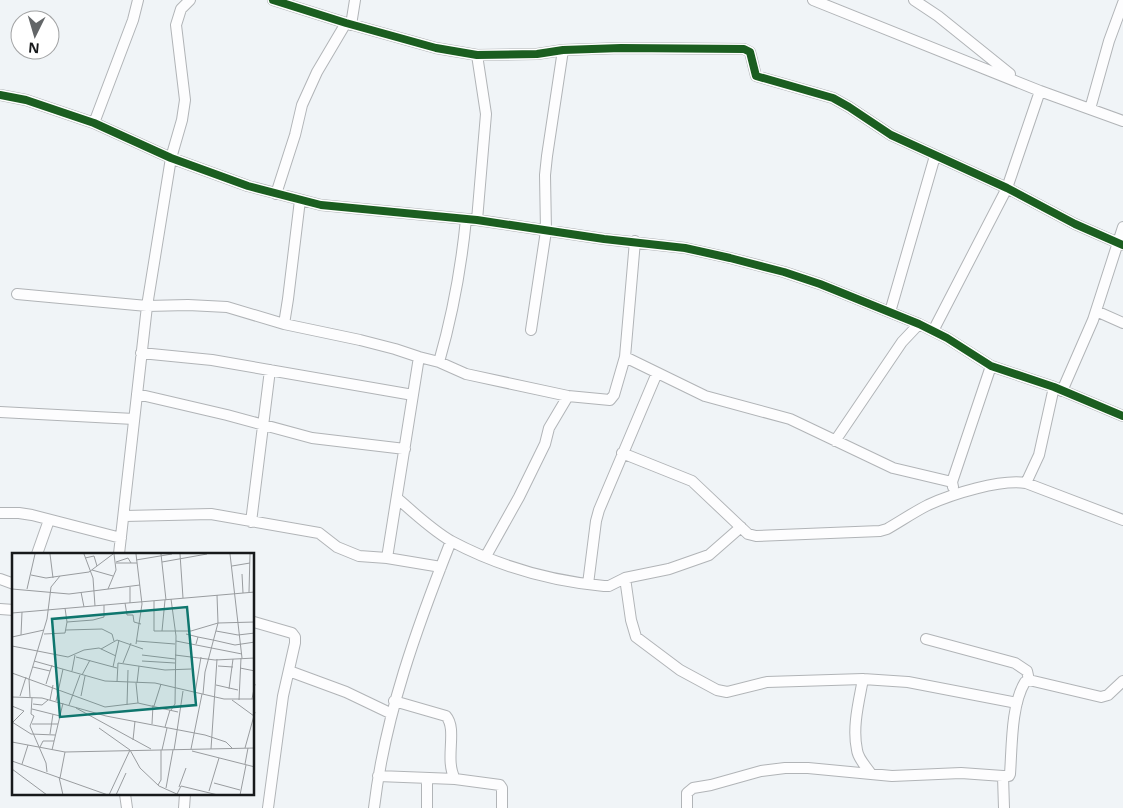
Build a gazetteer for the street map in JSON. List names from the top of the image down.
{
  "north": "bottom"
}
